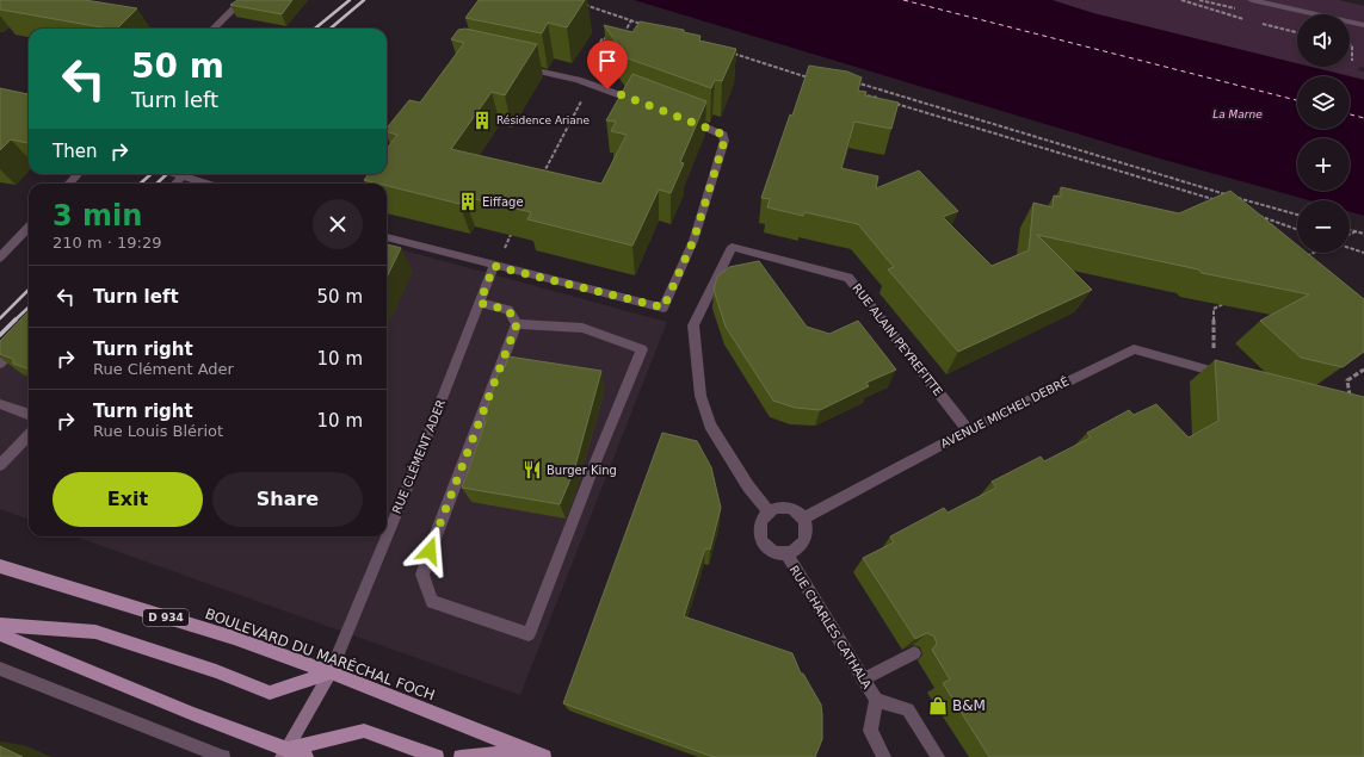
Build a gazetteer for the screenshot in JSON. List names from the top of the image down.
{
  "streets": {
    "main road": ["D 934", "BOULEVARD DU MARÉCHAL FOCH"],
    "street": [
      "RUE ALAIN PEYREFITTE",
      "AVENUE MICHEL DEBRÉ",
      "RUE CLÉMENT ADER",
      "RUE CHARLES CATHALA"
    ]
  },
  "crossings": [
    ["RUE ALAIN PEYREFITTE", "AVENUE MICHEL DEBRÉ"],
    ["RUE ALAIN PEYREFITTE", "RUE CHARLES CATHALA"],
    ["AVENUE MICHEL DEBRÉ", "RUE CHARLES CATHALA"],
    ["RUE CLÉMENT ADER", "BOULEVARD DU MARÉCHAL FOCH"]
  ],
  "water": ["La Marne"],
  "places": {
    "building": ["Résidence Ariane", "Eiffage"],
    "restaurant": ["Burger King"],
    "shop": ["B&M"]
  },
  "page": {
    "map_buttons": ["+", "−"],
    "turn": ["50 m", "Turn left"],
    "then": "Then",
    "heading": ["3 min", "210 m · 19:29"],
    "list": [
      {
        "name": "Turn left",
        "value": "50 m"
      },
      {
        "name": "Turn right",
        "note": "Rue Clément Ader",
        "value": "10 m"
      },
      {
        "name": "Turn right",
        "note": "Rue Louis Blériot",
        "value": "10 m"
      }
    ],
    "buttons": ["Exit", "Share"]
  }
}
